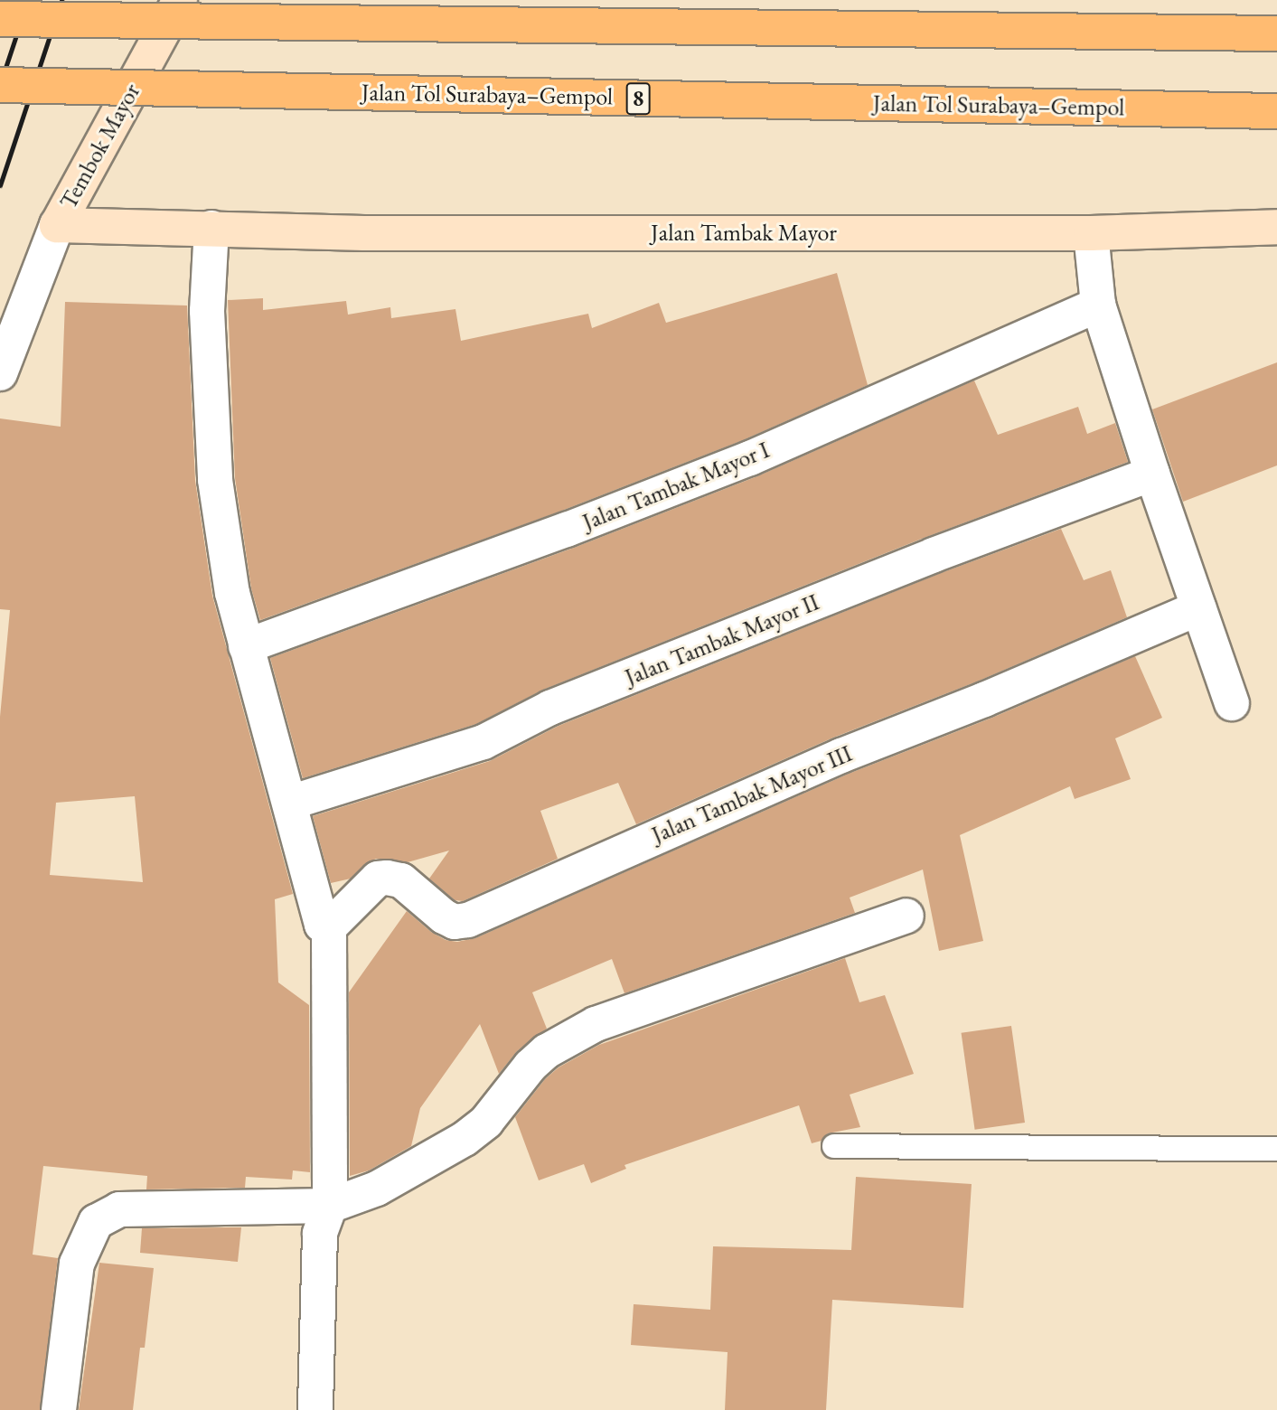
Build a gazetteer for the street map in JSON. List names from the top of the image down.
{
  "streets": {
    "highway": ["Jalan Tol Surabaya–Gempol", "8"],
    "main road": ["Tembok Mayor", "Jalan Tambak Mayor"],
    "street": ["Jalan Tambak Mayor I", "Jalan Tambak Mayor II", "Jalan Tambak Mayor III"]
  },
  "crossings": [
    ["Tembok Mayor", "Jalan Tambak Mayor"]
  ]
}
